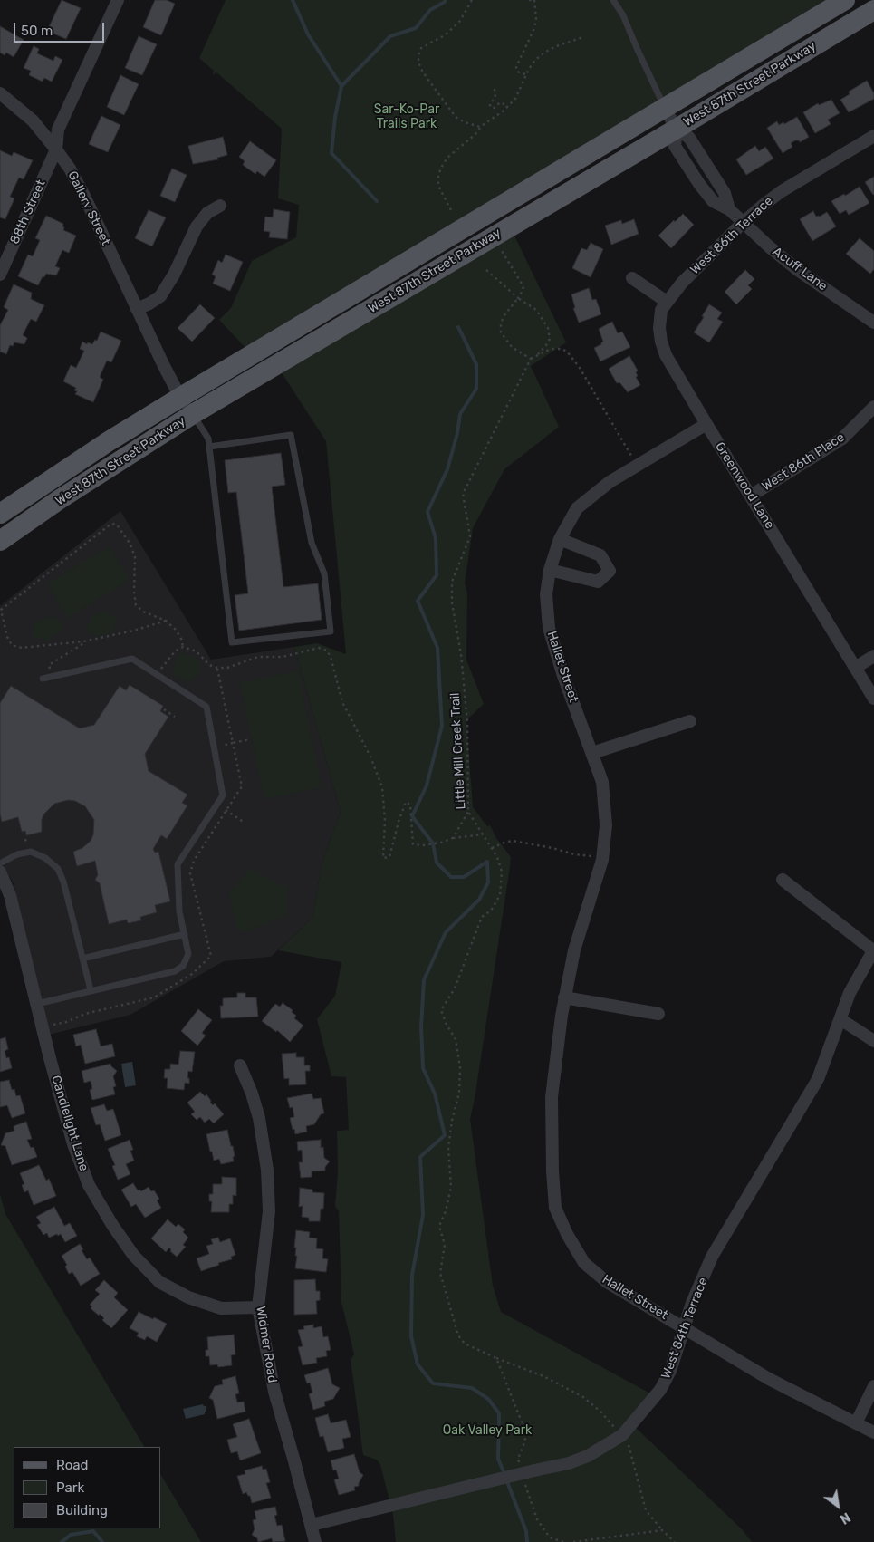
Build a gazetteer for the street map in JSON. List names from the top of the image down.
{
  "streets": {
    "main road": ["West 87th Street Parkway"],
    "street": [
      "Gallery Street",
      "88th Street",
      "West 86th Terrace",
      "Acuff Lane",
      "West 86th Place",
      "Greenwood Lane",
      "Hallet Street",
      "Candlelight Lane",
      "West 84th Terrace",
      "Widmer Road"
    ],
    "path": ["Little Mill Creek Trail"]
  },
  "crossings": [
    ["West 87th Street Parkway", "Gallery Street"],
    ["West 87th Street Parkway", "Acuff Lane"],
    ["Gallery Street", "88th Street"],
    ["West 86th Terrace", "Acuff Lane"],
    ["West 86th Terrace", "Greenwood Lane"],
    ["West 86th Place", "Greenwood Lane"],
    ["Hallet Street", "West 84th Terrace"],
    ["Candlelight Lane", "Widmer Road"],
    ["West 84th Terrace", "Widmer Road"]
  ],
  "parks": ["Sar-Ko-Par Trails Park", "Oak Valley Park"],
  "legend": ["Road", "Park", "Building"],
  "scale_bar": "50 m",
  "north": "bottom right"
}
